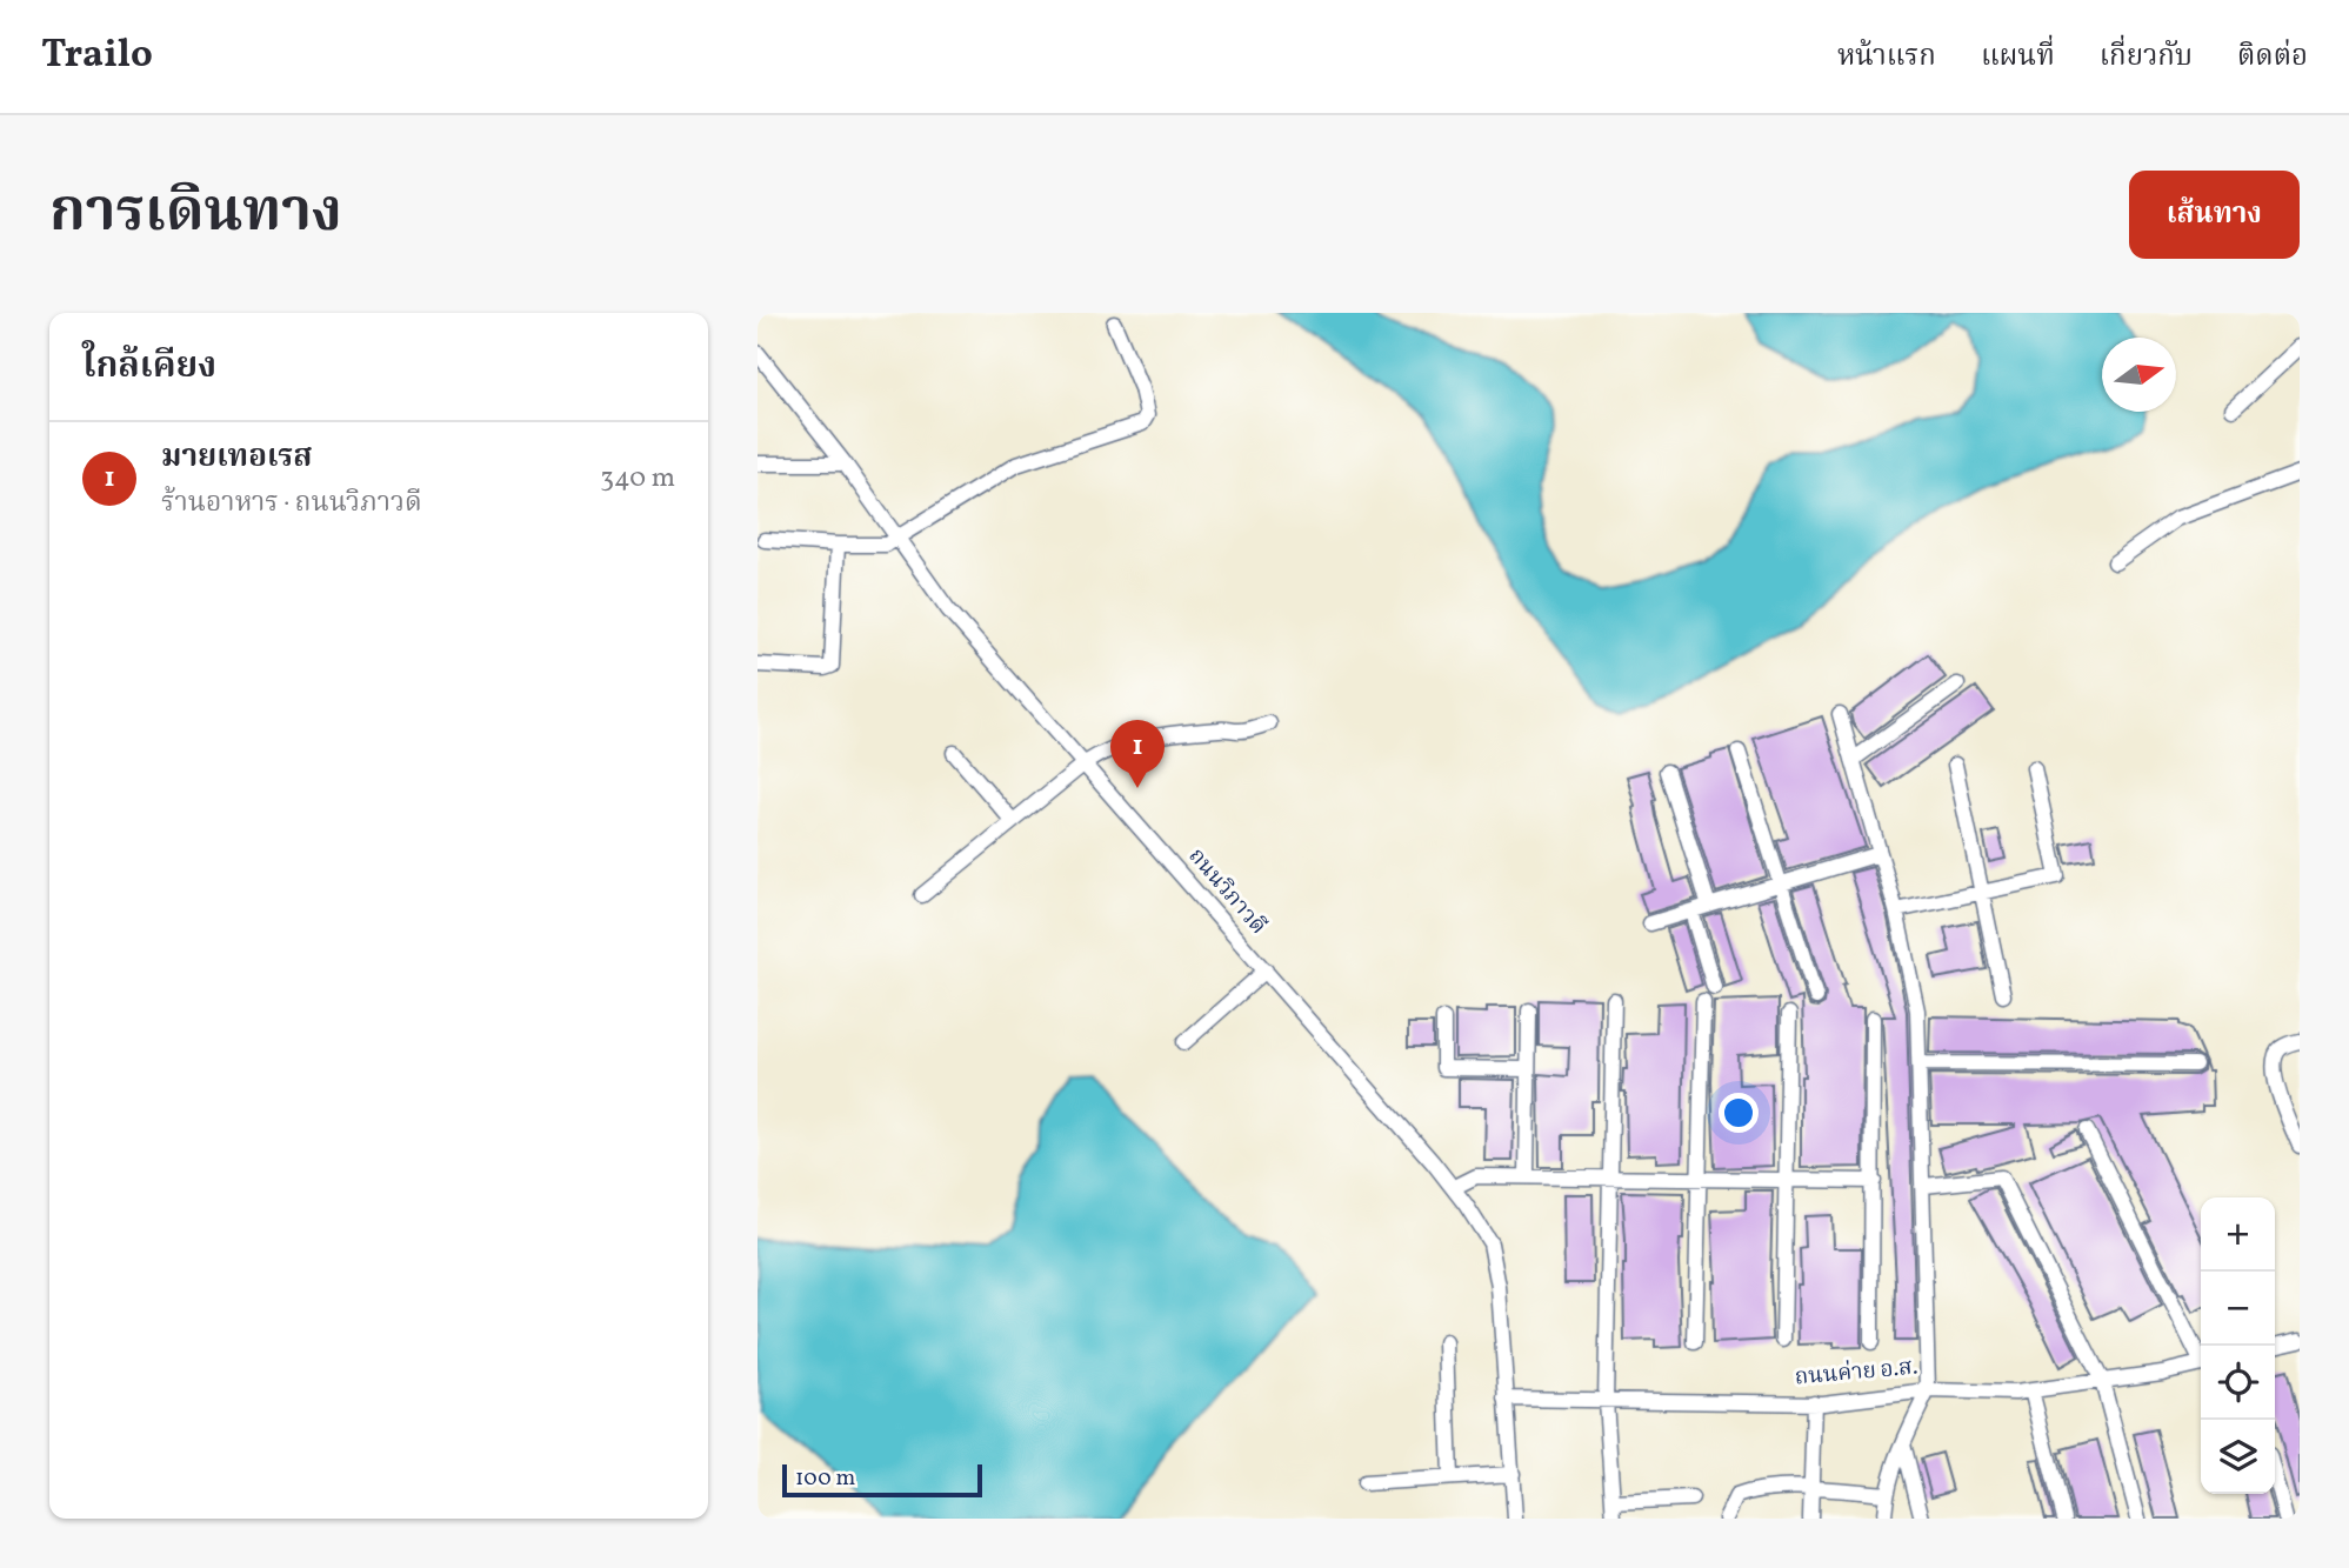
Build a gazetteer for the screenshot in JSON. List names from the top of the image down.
{
  "streets": {
    "street": ["ถนนวิภาวดี", "ถนนค่าย อ.ส."]
  },
  "crossings": [
    ["ถนนวิภาวดี", "ถนนค่าย อ.ส."]
  ],
  "scale_bar": "100 m",
  "north": "right",
  "page": {
    "header": "Trailo",
    "nav": [
      "หน้าแรก",
      "แผนที่",
      "เกี่ยวกับ",
      "ติดต่อ"
    ],
    "title": "การเดินทาง",
    "buttons": "เส้นทาง",
    "heading": "ใกล้เคียง",
    "list": [
      {
        "mark": "1",
        "name": "มายเทอเรส",
        "note": "ร้านอาหาร · ถนนวิภาวดี",
        "value": "340 m"
      }
    ],
    "pins": "1",
    "map_buttons": ["+", "−"],
    "scale": "100 m"
  }
}
